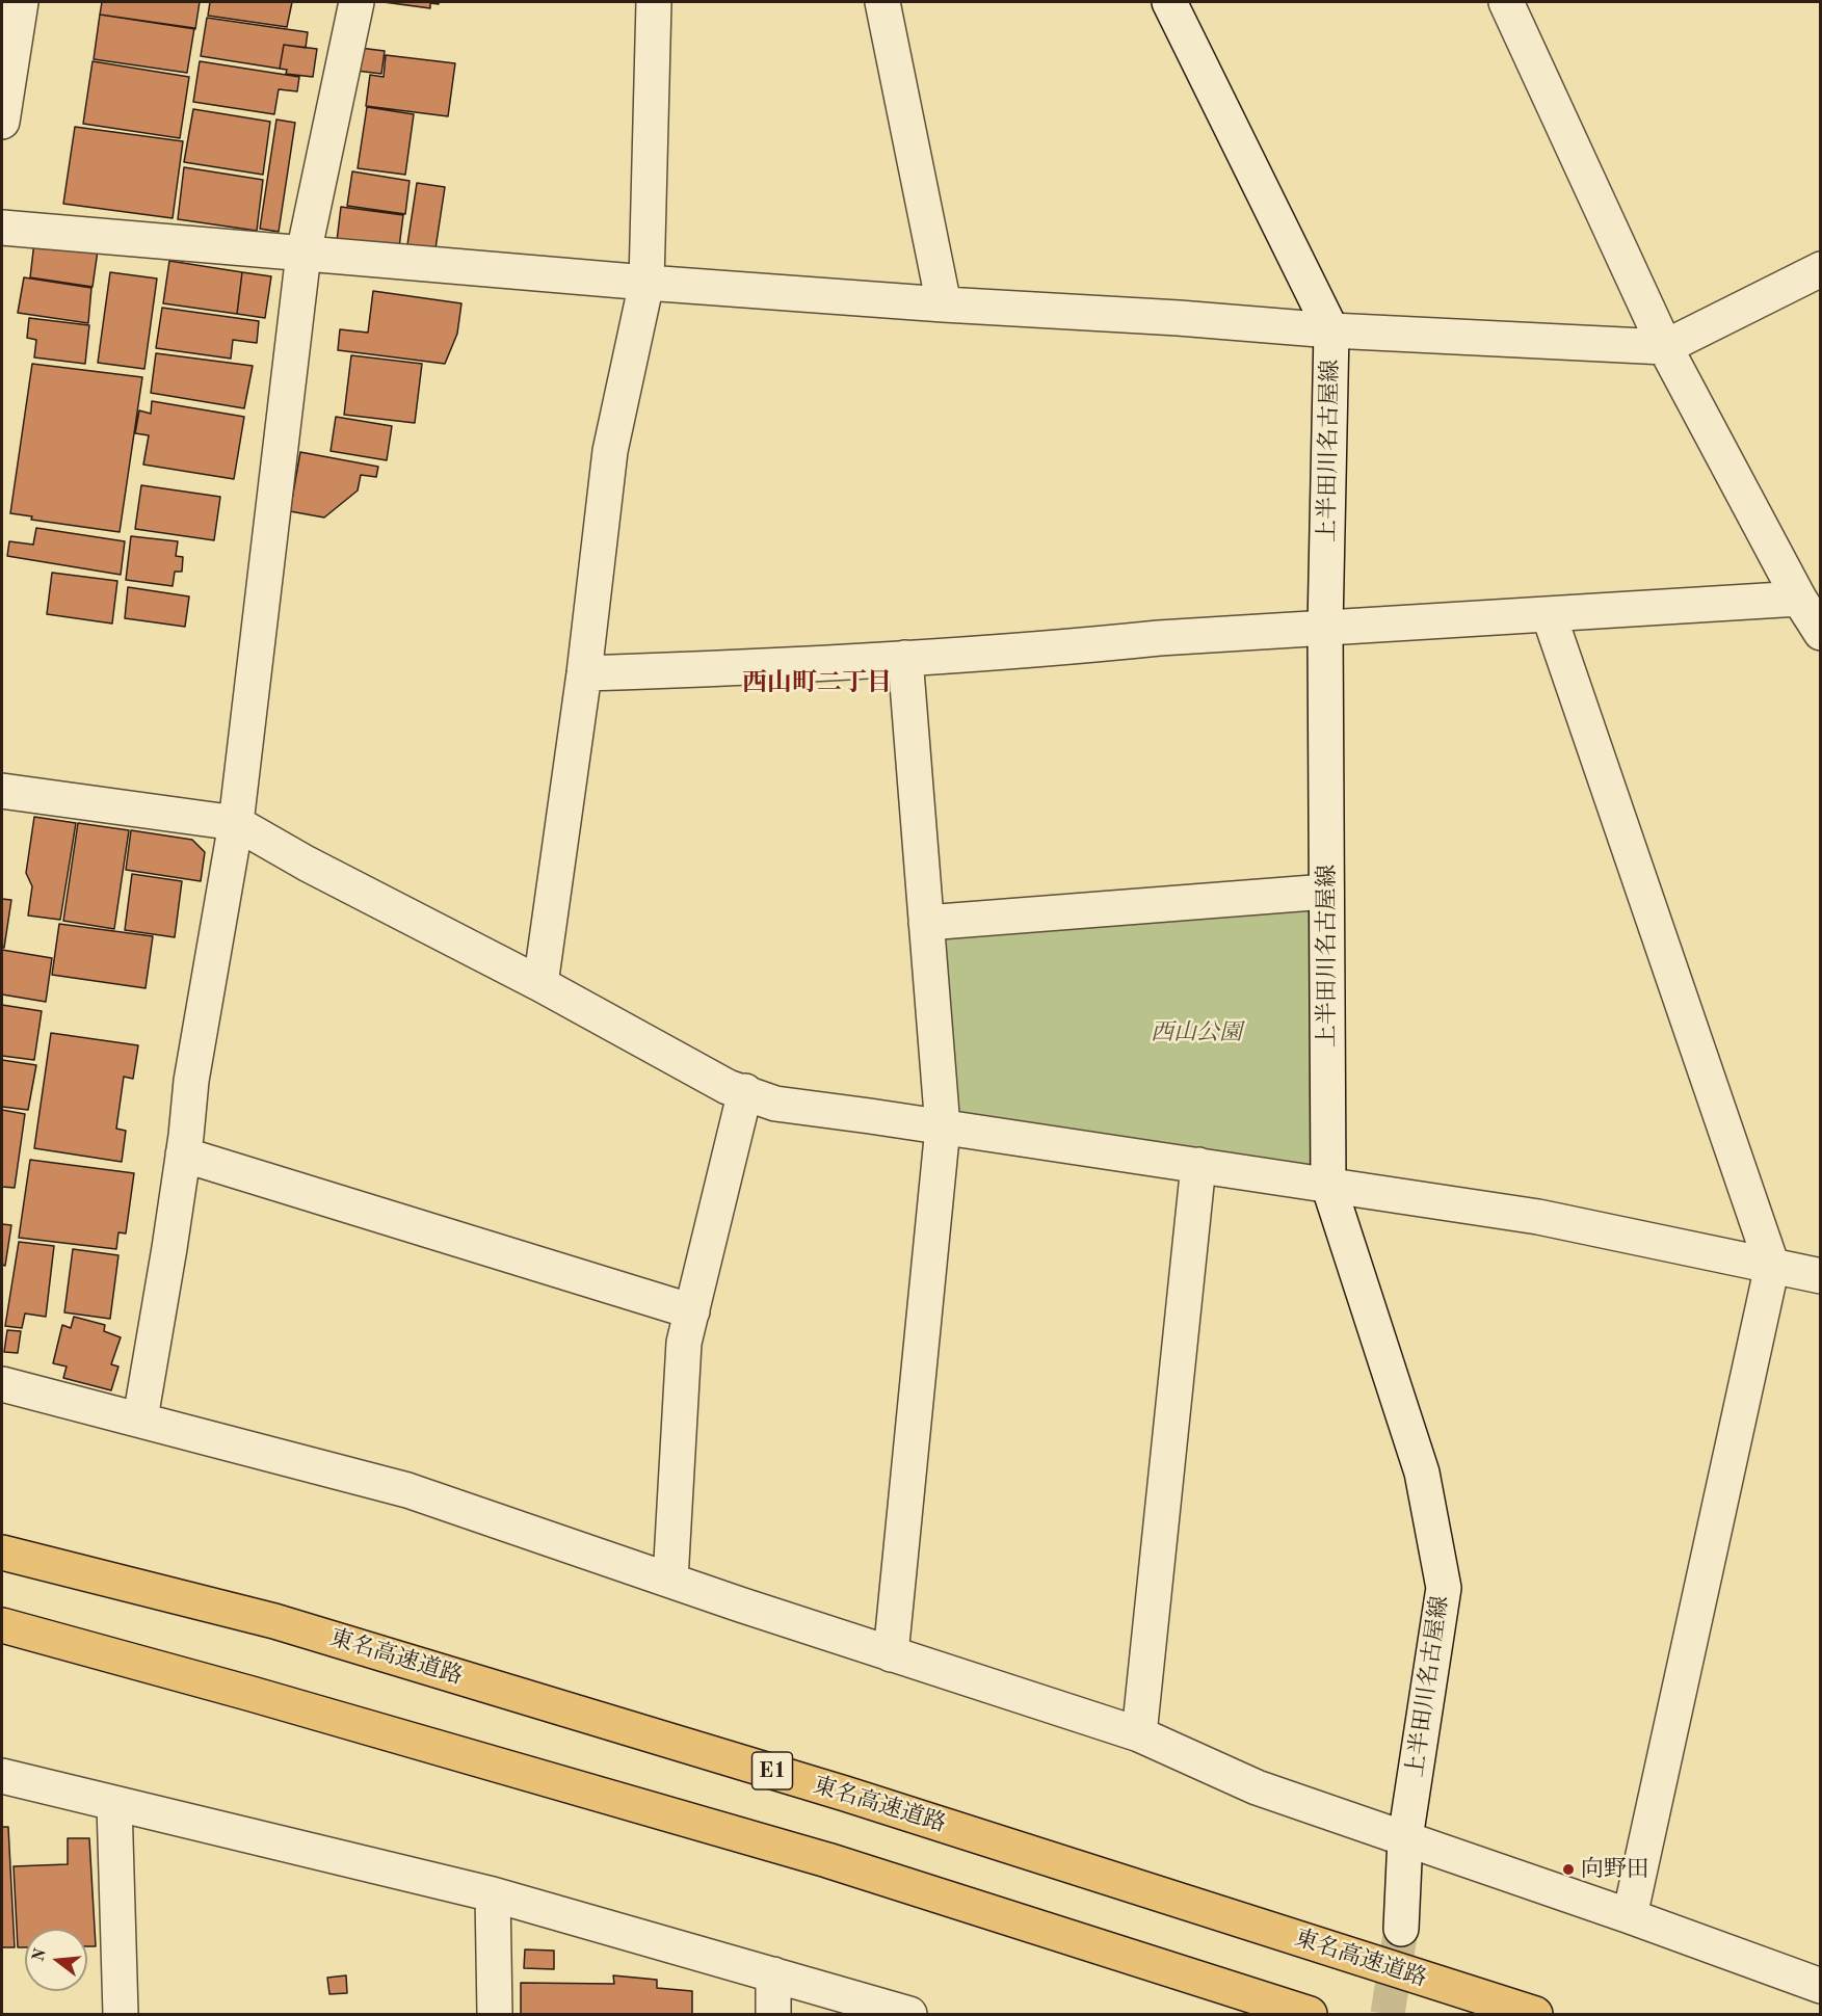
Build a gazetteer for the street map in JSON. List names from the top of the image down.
{
  "streets": {
    "highway": ["東名高速道路", "E1"],
    "street": ["上半田川名古屋線"]
  },
  "districts": ["西山町二丁目"],
  "parks": ["西山公園"],
  "places": ["向野田"],
  "north": "left"
}
